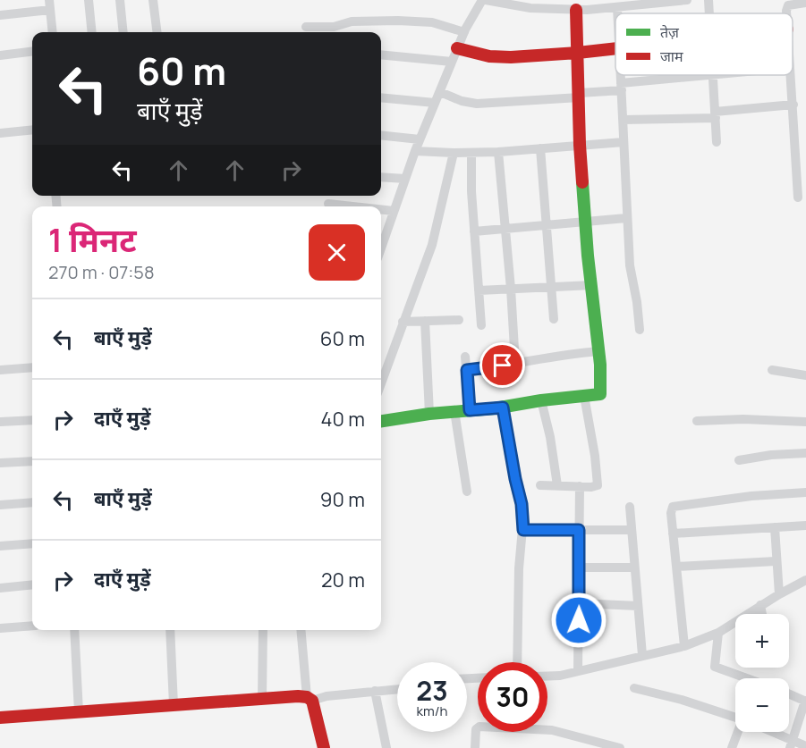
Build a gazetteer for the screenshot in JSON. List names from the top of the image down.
{
  "legend": ["तेज़", "जाम"],
  "page": {
    "turn": ["60 m", "बाएँ मुड़ें"],
    "heading": ["1 मिनट", "270 m · 07:58"],
    "list": [
      {
        "name": "बाएँ मुड़ें",
        "value": "60 m"
      },
      {
        "name": "दाएँ मुड़ें",
        "value": "40 m"
      },
      {
        "name": "बाएँ मुड़ें",
        "value": "90 m"
      },
      {
        "name": "दाएँ मुड़ें",
        "value": "20 m"
      }
    ],
    "map_buttons": ["+", "−"],
    "speed": "23 km/h",
    "limit": "30"
  }
}
